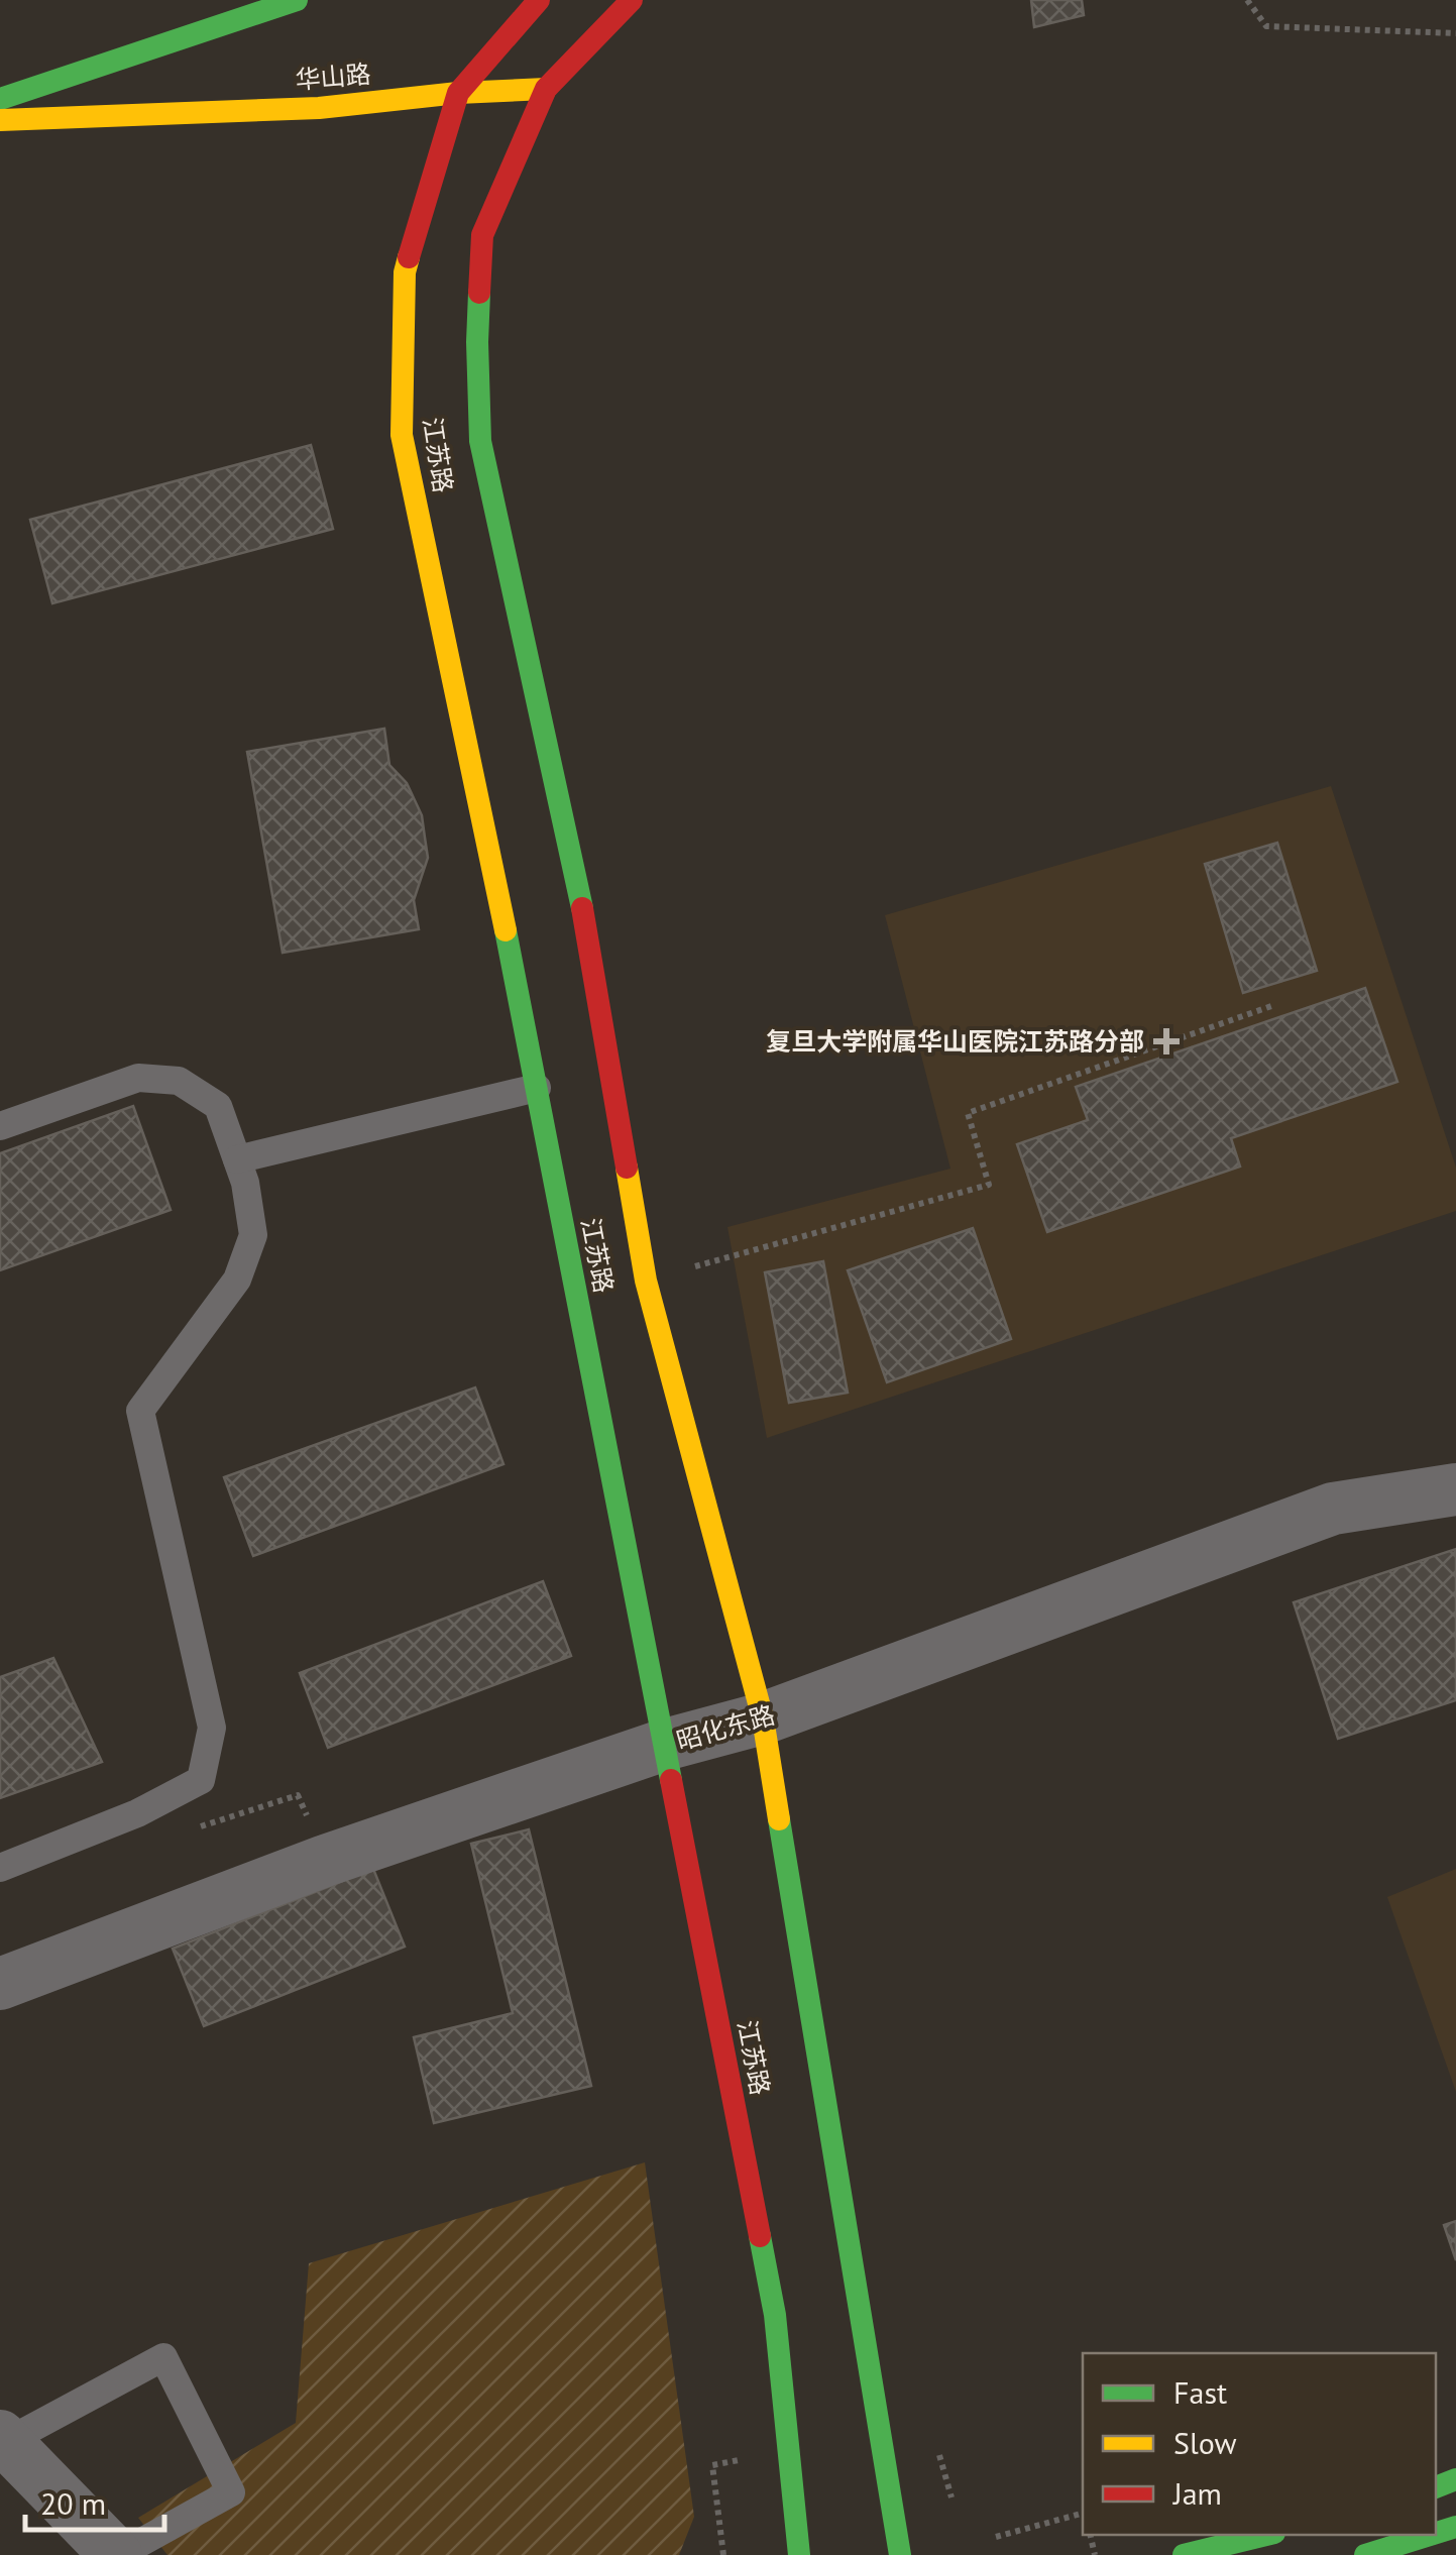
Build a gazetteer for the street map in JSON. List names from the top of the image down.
{
  "streets": {
    "main road": ["华山路", "江苏路"],
    "street": ["昭化东路"]
  },
  "crossings": [
    ["华山路", "江苏路"],
    ["江苏路", "昭化东路"]
  ],
  "places": {
    "health": ["复旦大学附属华山医院江苏路分部"]
  },
  "legend": ["Fast", "Slow", "Jam"],
  "scale_bar": "20 m"
}
